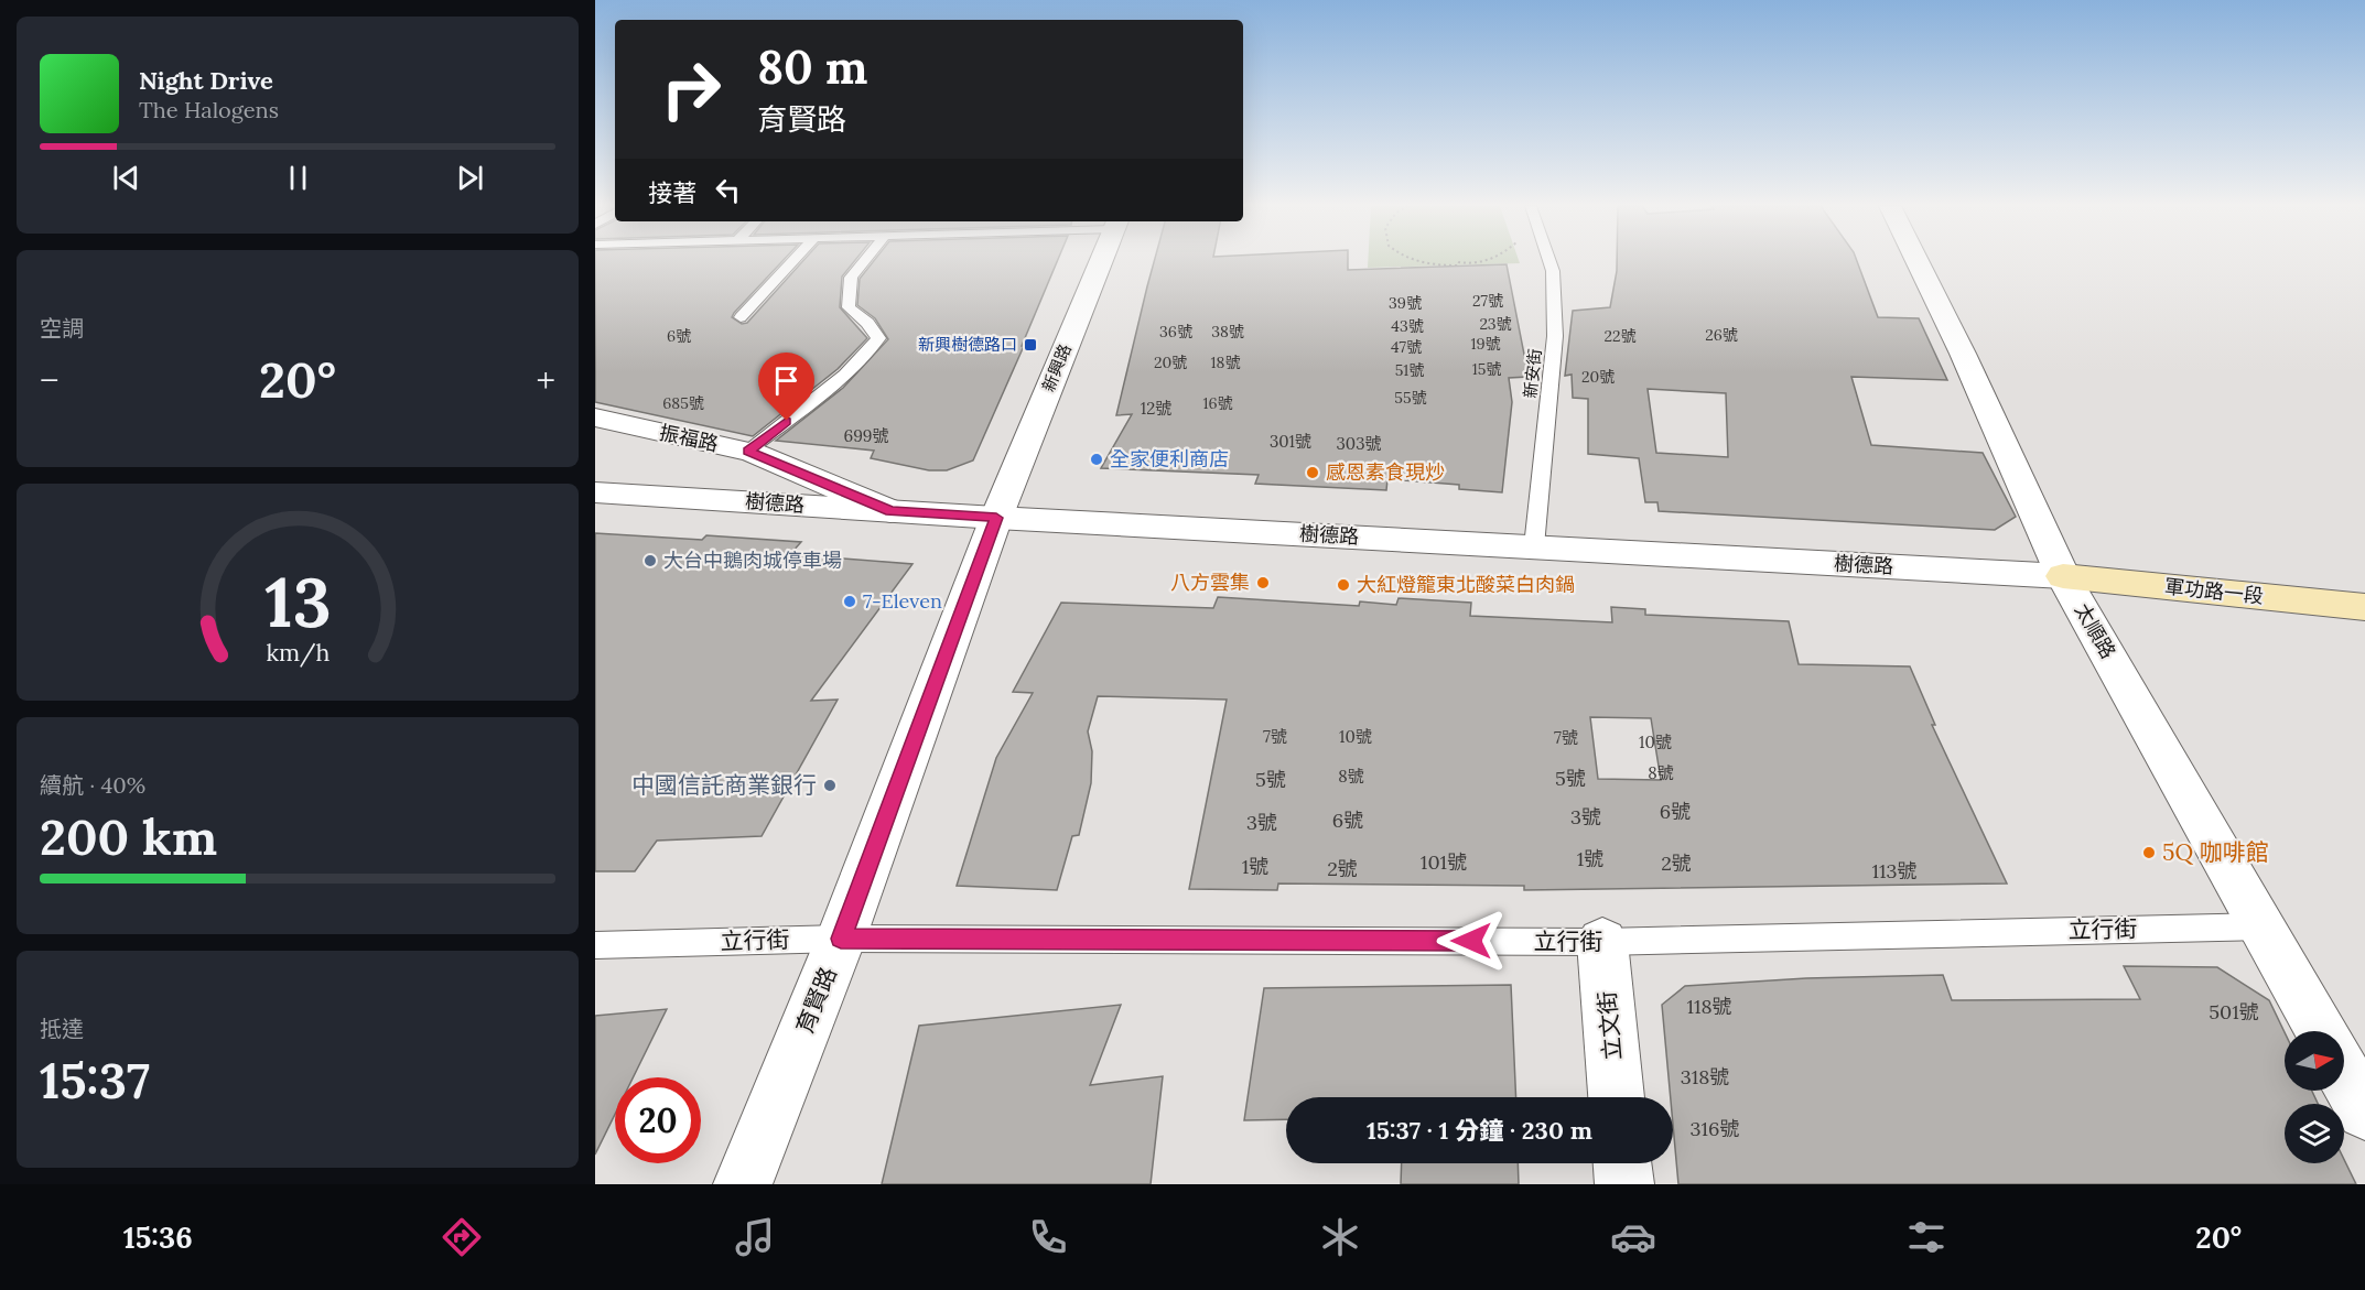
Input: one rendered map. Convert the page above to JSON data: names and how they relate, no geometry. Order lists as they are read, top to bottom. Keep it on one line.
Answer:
{"streets":{"main road":["軍功路一段"],"street":["新興路","振福路","樹德路","太順路","育賢路","立文街"],"lane":["新安街","立行街"]},"crossings":[["新興路","樹德路"],["新興路","育賢路"],["新安街","樹德路"],["振福路","樹德路"],["樹德路","軍功路一段"],["樹德路","太順路"],["樹德路","育賢路"],["軍功路一段","太順路"],["太順路","立行街"],["立行街","育賢路"],["立行街","立文街"]],"places":{"transit":["新興樹德路口"],"other":["全家便利商店","感恩素食現炒","大台中鵝肉城停車場","八方雲集","大紅燈籠東北酸菜白肉鍋","7-Eleven","中國信託商業銀行","5Q 咖啡館"]},"house_numbers":["27號","39號","23號","43號","36號","38號","26號","6號","22號","19號","47號","20號","18號","15號","51號","20號","55號","685號","16號","12號","699號","301號","303號","7號","10號","7號","10號","8號","8號","5號","5號","6號","3號","6號","3號","1號","101號","2號","1號","2號","113號","118號","501號","318號","316號"],"north":"right","page":{"turn":["80 m","育賢路"],"song":["Night Drive","The Halogens"],"then":"接著","tile":["空調",["續航 · 40%","200 km"],["抵達","15:37"]],"heat":["−","20°","+"],"limit":"20","trip":"15:37 · 1 分鐘 · 230 m","tabs":["15:36","20°"],"gauge":["13","km/h"]}}
